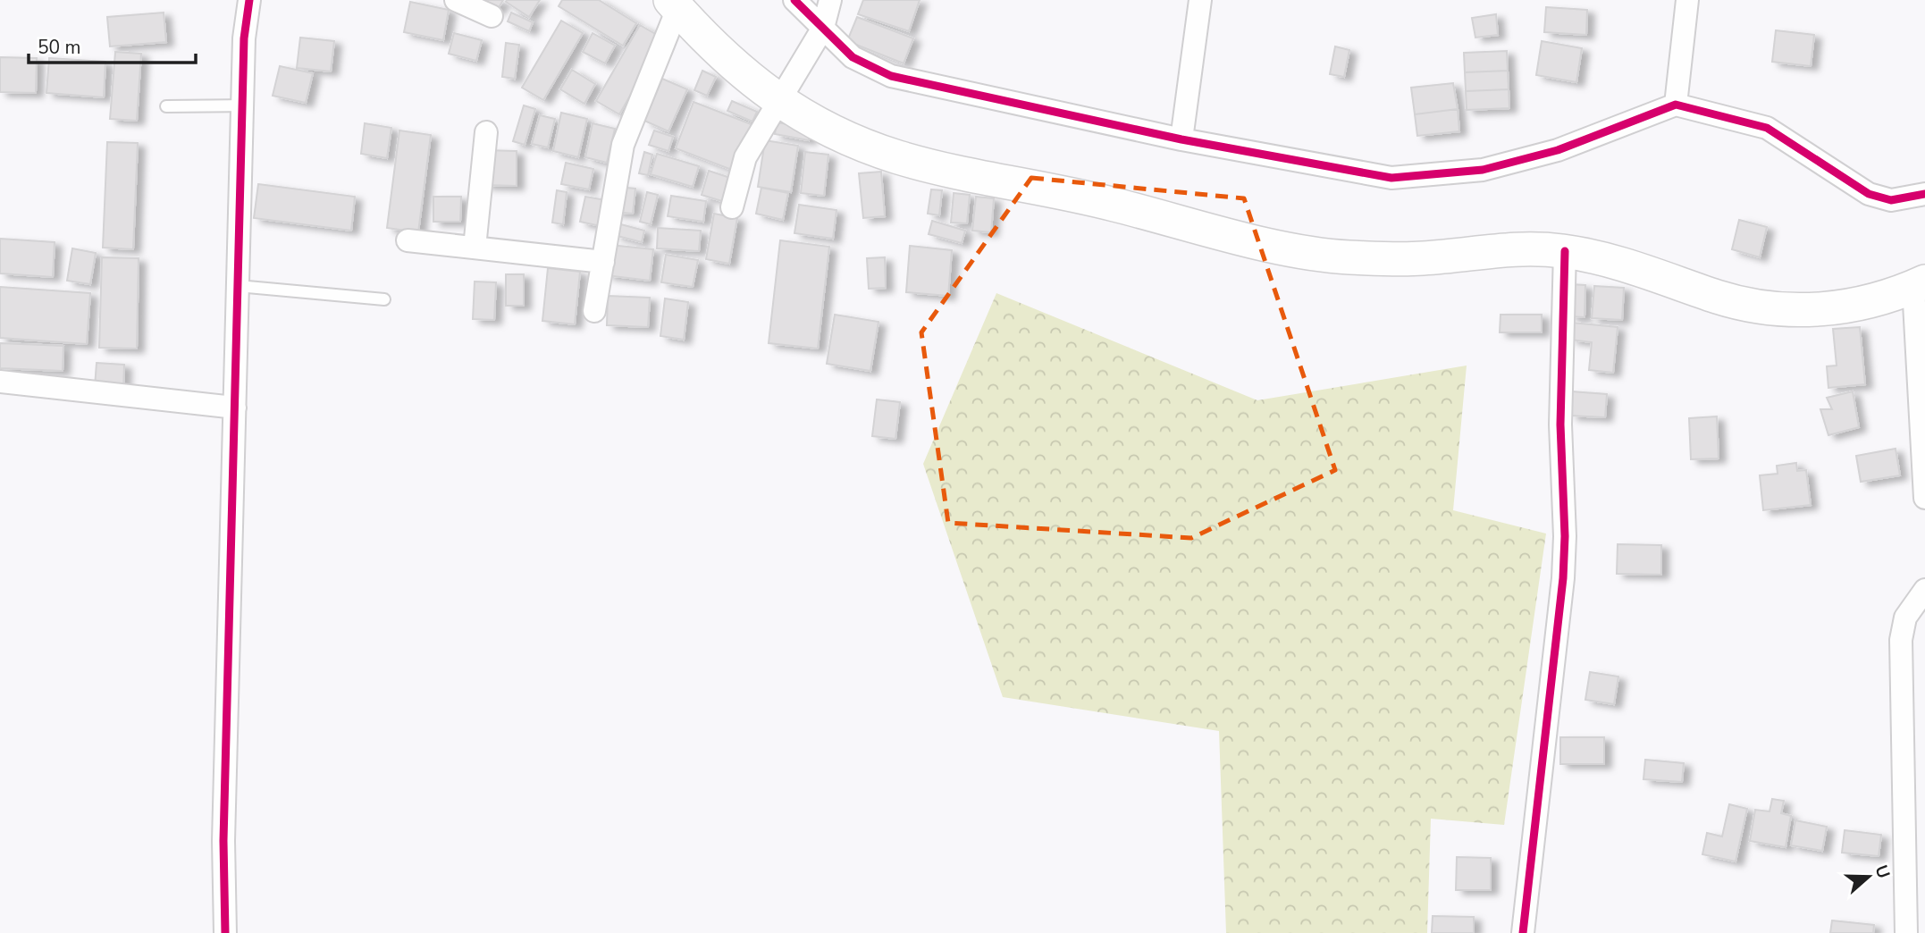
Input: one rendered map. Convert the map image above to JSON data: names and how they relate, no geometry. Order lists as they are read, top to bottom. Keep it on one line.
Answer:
{"scale_bar":"50 m","north":"right"}
